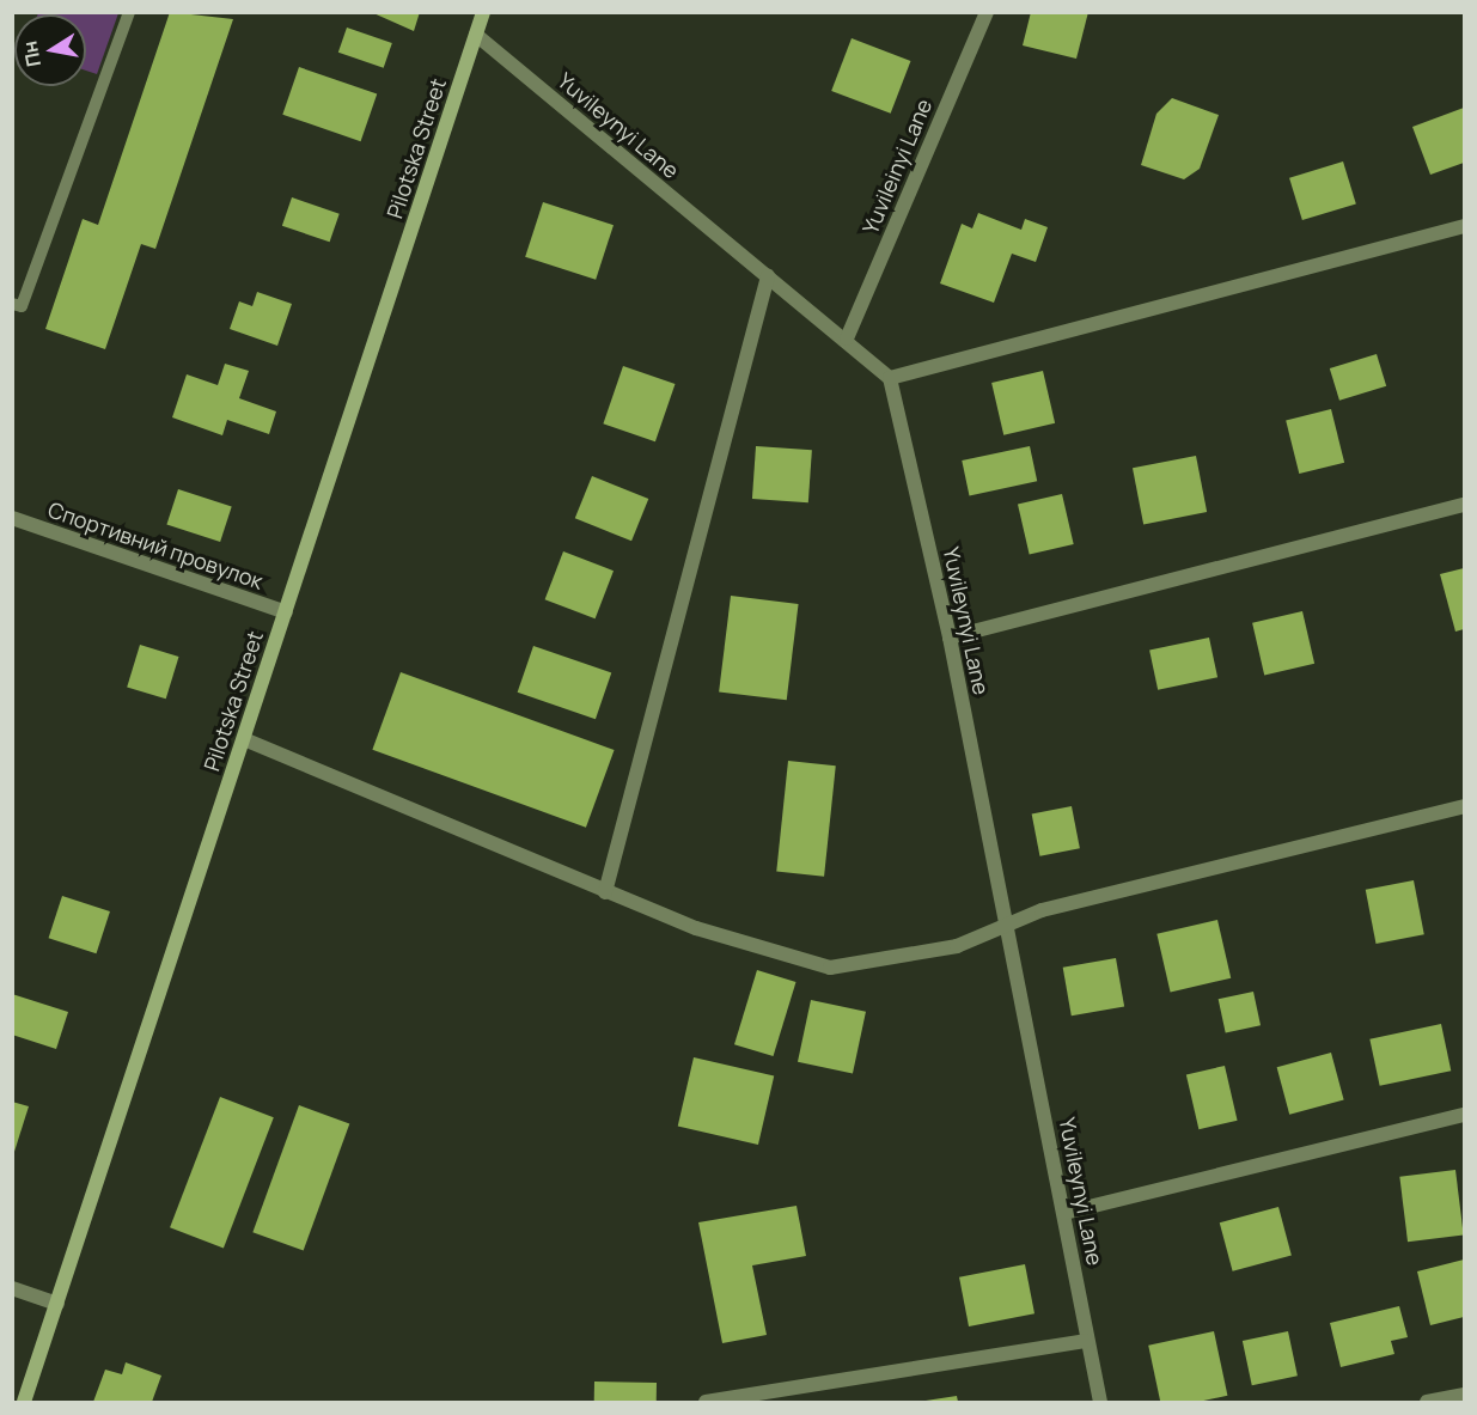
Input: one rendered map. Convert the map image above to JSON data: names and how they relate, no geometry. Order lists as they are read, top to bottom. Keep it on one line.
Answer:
{"streets":{"main road":["Pilotska Street"],"street":["Yuvileynyi Lane","Yuvileinyi Lane","Спортивний провулок"]},"crossings":[["Yuvileynyi Lane","Pilotska Street"],["Yuvileynyi Lane","Yuvileinyi Lane"],["Pilotska Street","Спортивний провулок"]],"north":"left"}
